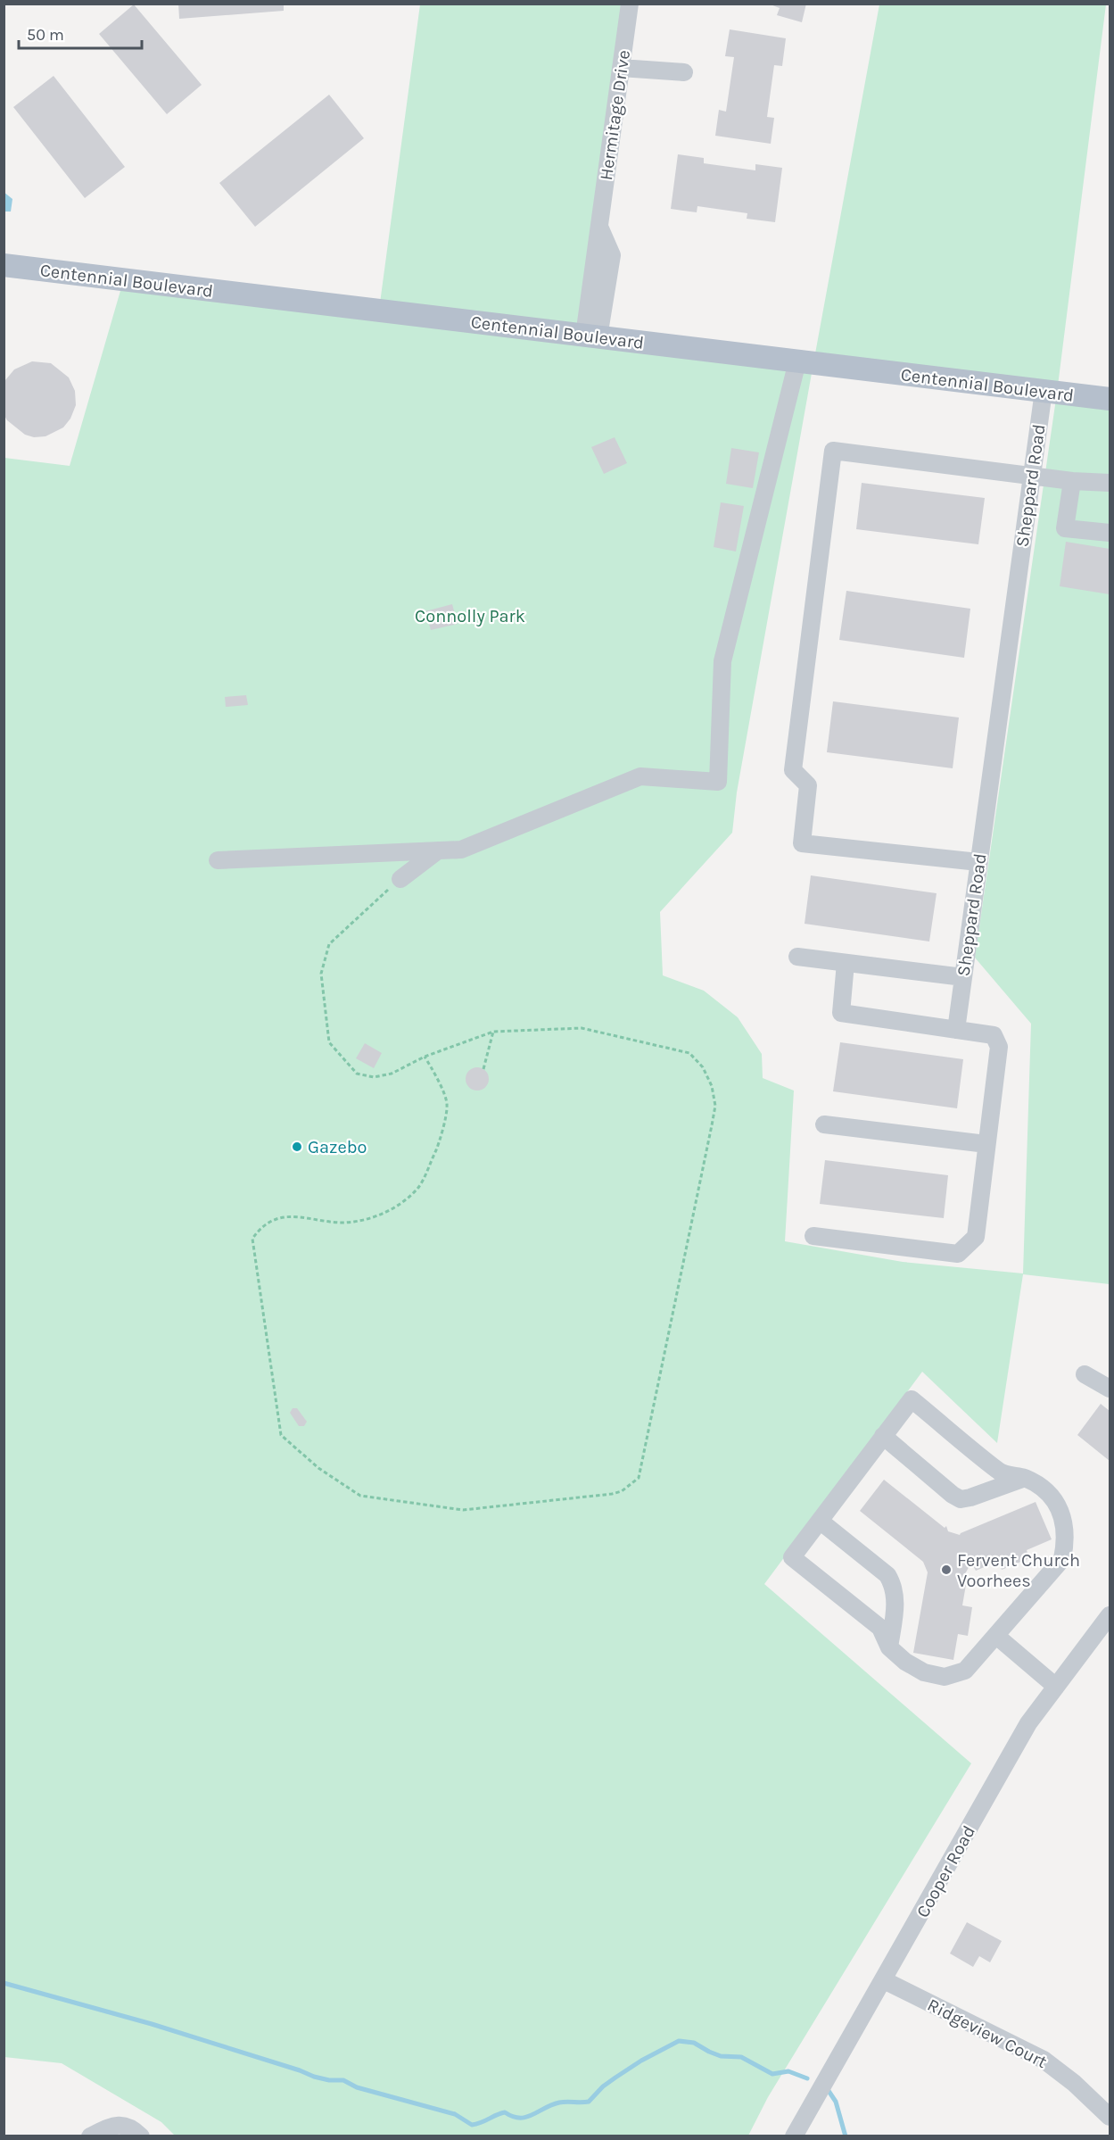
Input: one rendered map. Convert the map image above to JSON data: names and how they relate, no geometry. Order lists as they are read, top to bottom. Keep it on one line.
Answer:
{"streets":{"main road":["Centennial Boulevard"],"street":["Hermitage Drive","Sheppard Road","Cooper Road","Ridgeview Court"]},"crossings":[["Hermitage Drive","Centennial Boulevard"],["Centennial Boulevard","Sheppard Road"],["Cooper Road","Ridgeview Court"]],"parks":["Connolly Park"],"places":["Gazebo","Fervent Church Voorhees"],"scale_bar":"50 m"}
